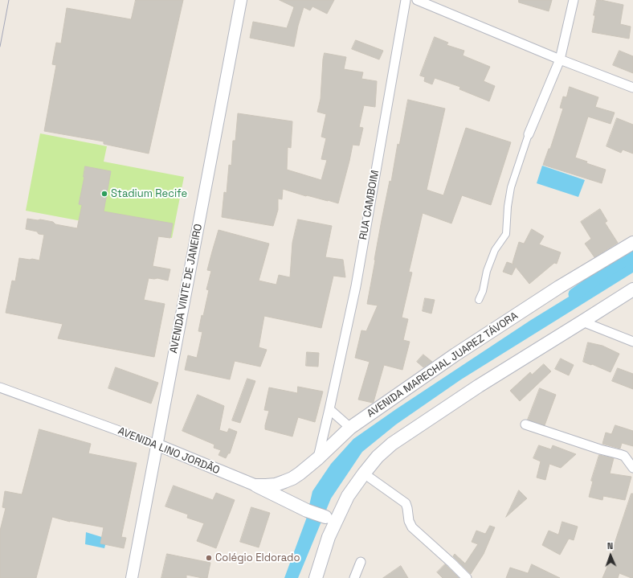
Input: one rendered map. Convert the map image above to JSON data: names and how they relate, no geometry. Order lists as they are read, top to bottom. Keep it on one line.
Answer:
{"streets":{"main road":["AVENIDA MARECHAL JUAREZ TÁVORA","AVENIDA LINO JORDÃO"],"street":["RUA CAMBOIM","AVENIDA VINTE DE JANEIRO"]},"crossings":[["RUA CAMBOIM","AVENIDA MARECHAL JUAREZ TÁVORA"],["AVENIDA VINTE DE JANEIRO","AVENIDA LINO JORDÃO"],["AVENIDA MARECHAL JUAREZ TÁVORA","AVENIDA LINO JORDÃO"]],"places":["Stadium Recife","Colégio Eldorado"],"north":"top"}
